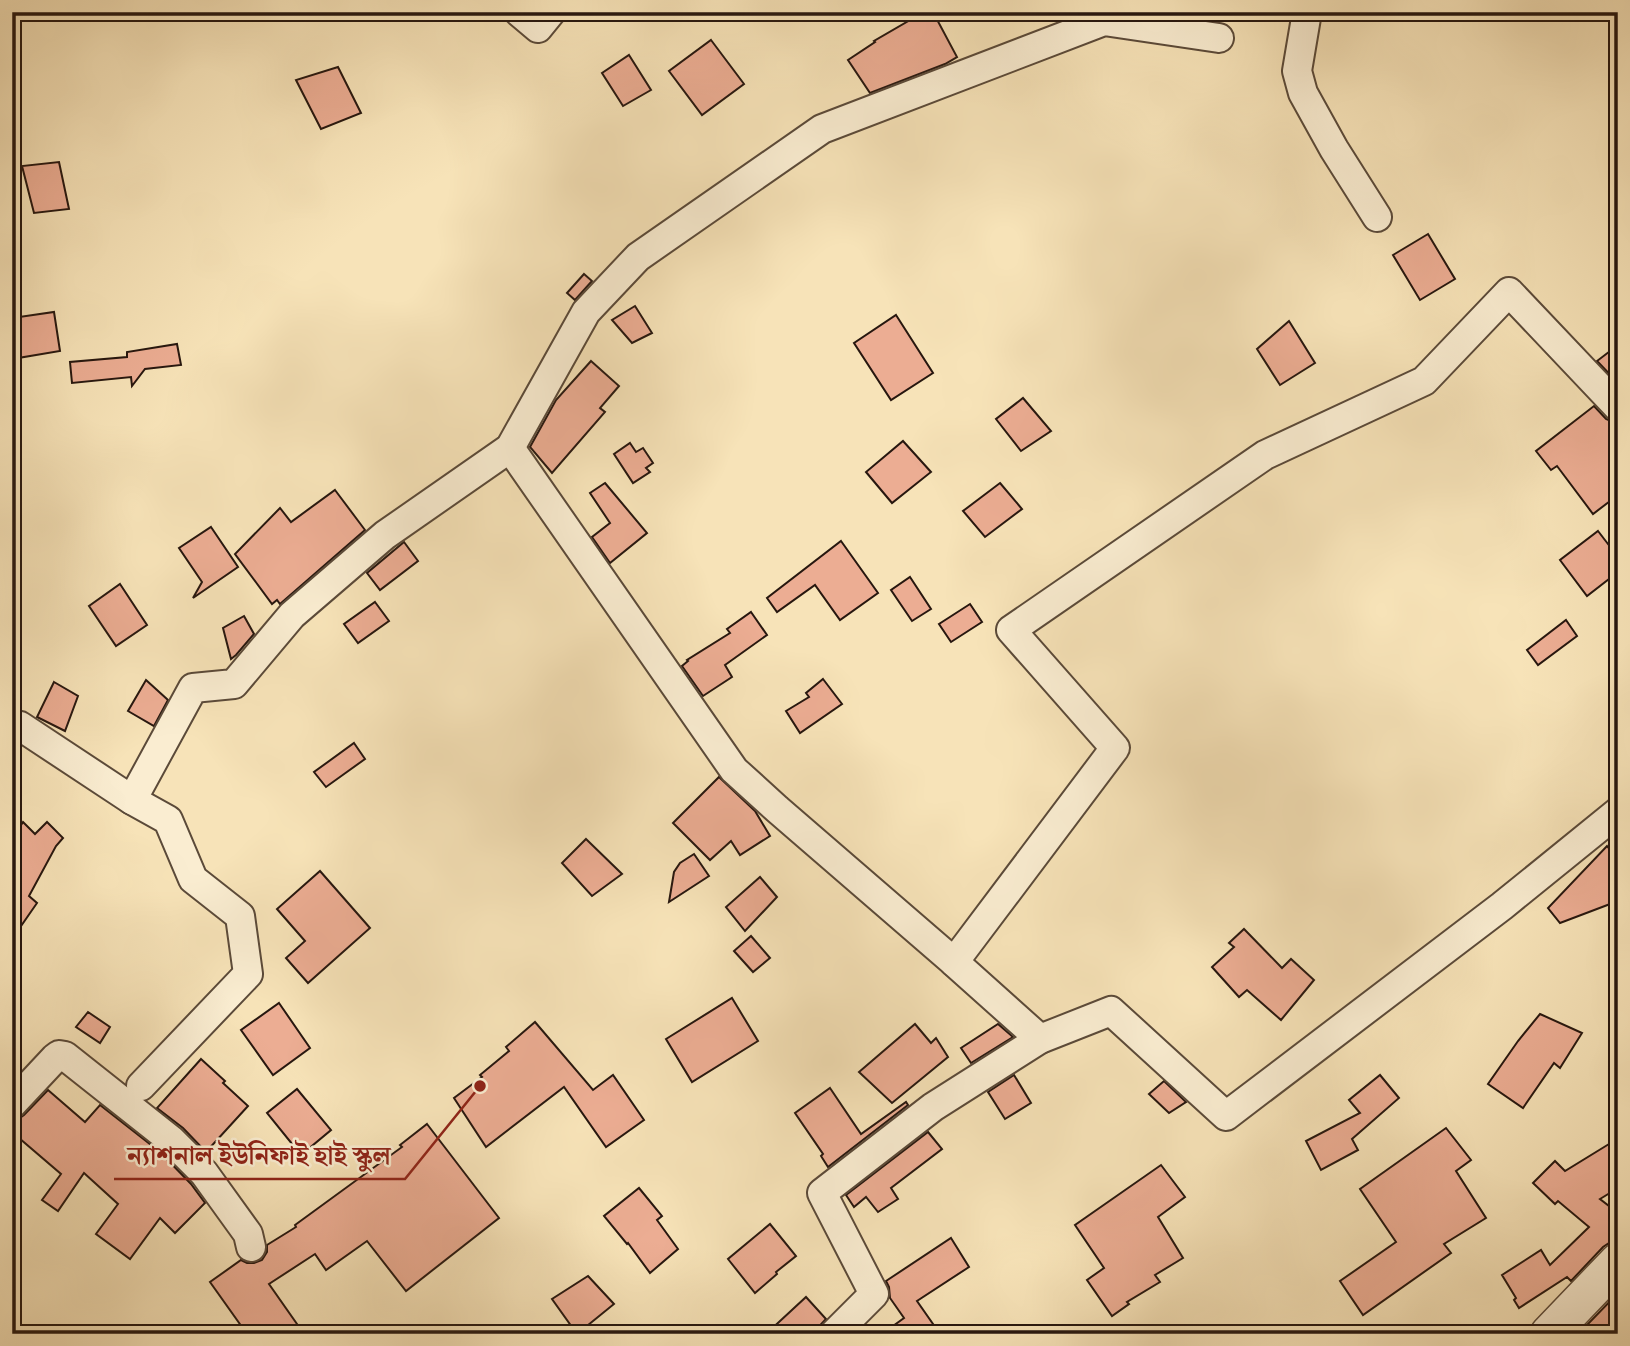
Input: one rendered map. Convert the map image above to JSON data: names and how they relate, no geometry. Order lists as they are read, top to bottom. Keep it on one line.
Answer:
{"places":["ন্যাশনাল ইউনিফাই হাই স্কুল"]}
